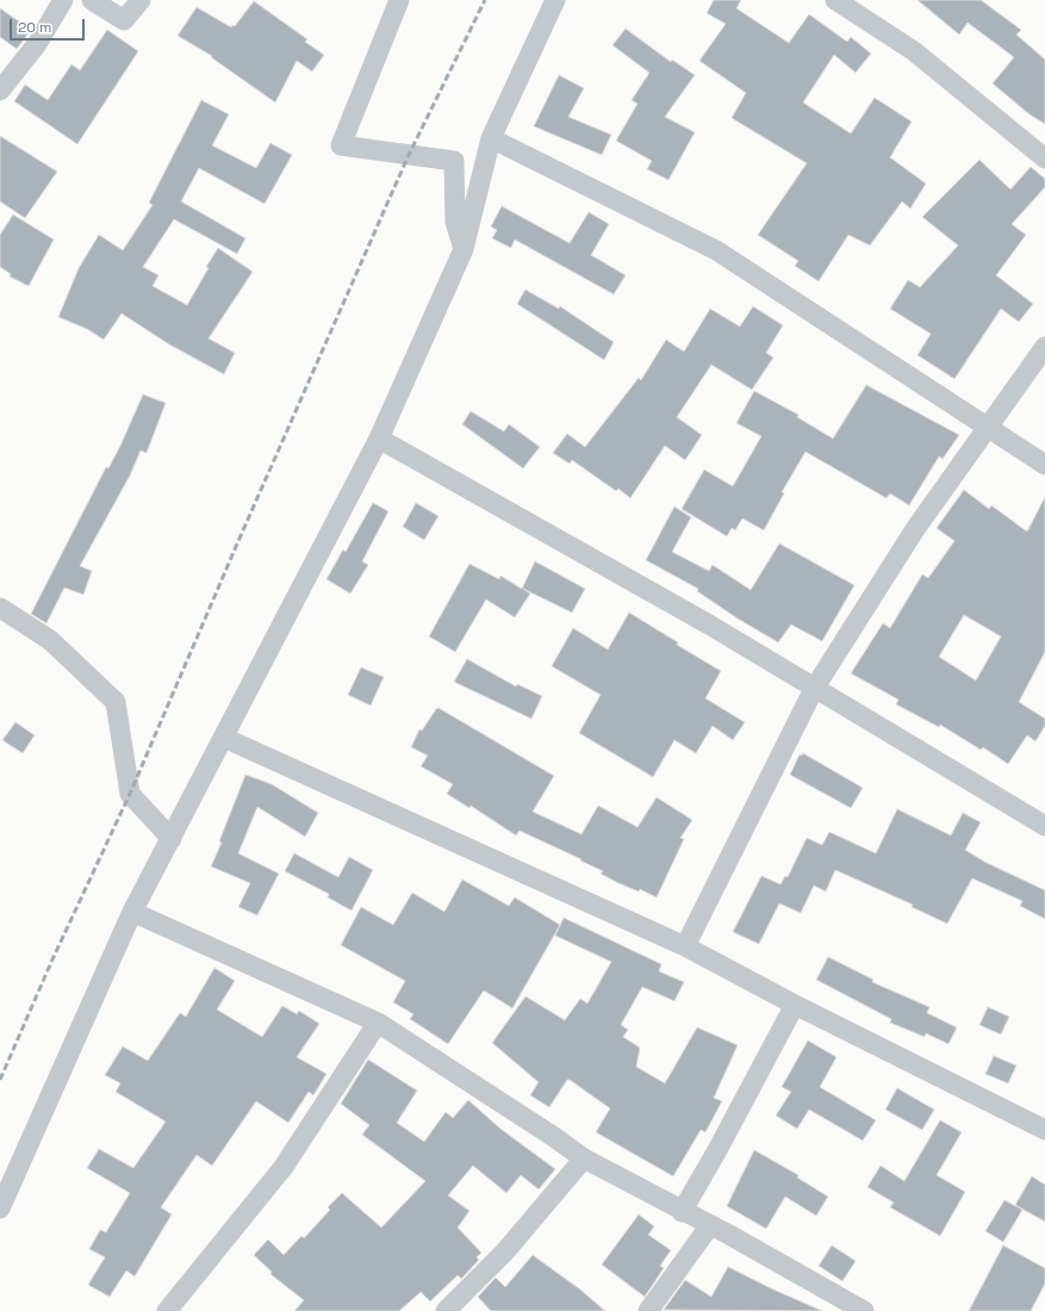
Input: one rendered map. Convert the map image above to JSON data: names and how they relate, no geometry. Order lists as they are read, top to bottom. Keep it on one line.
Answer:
{"scale_bar":"20 m"}
